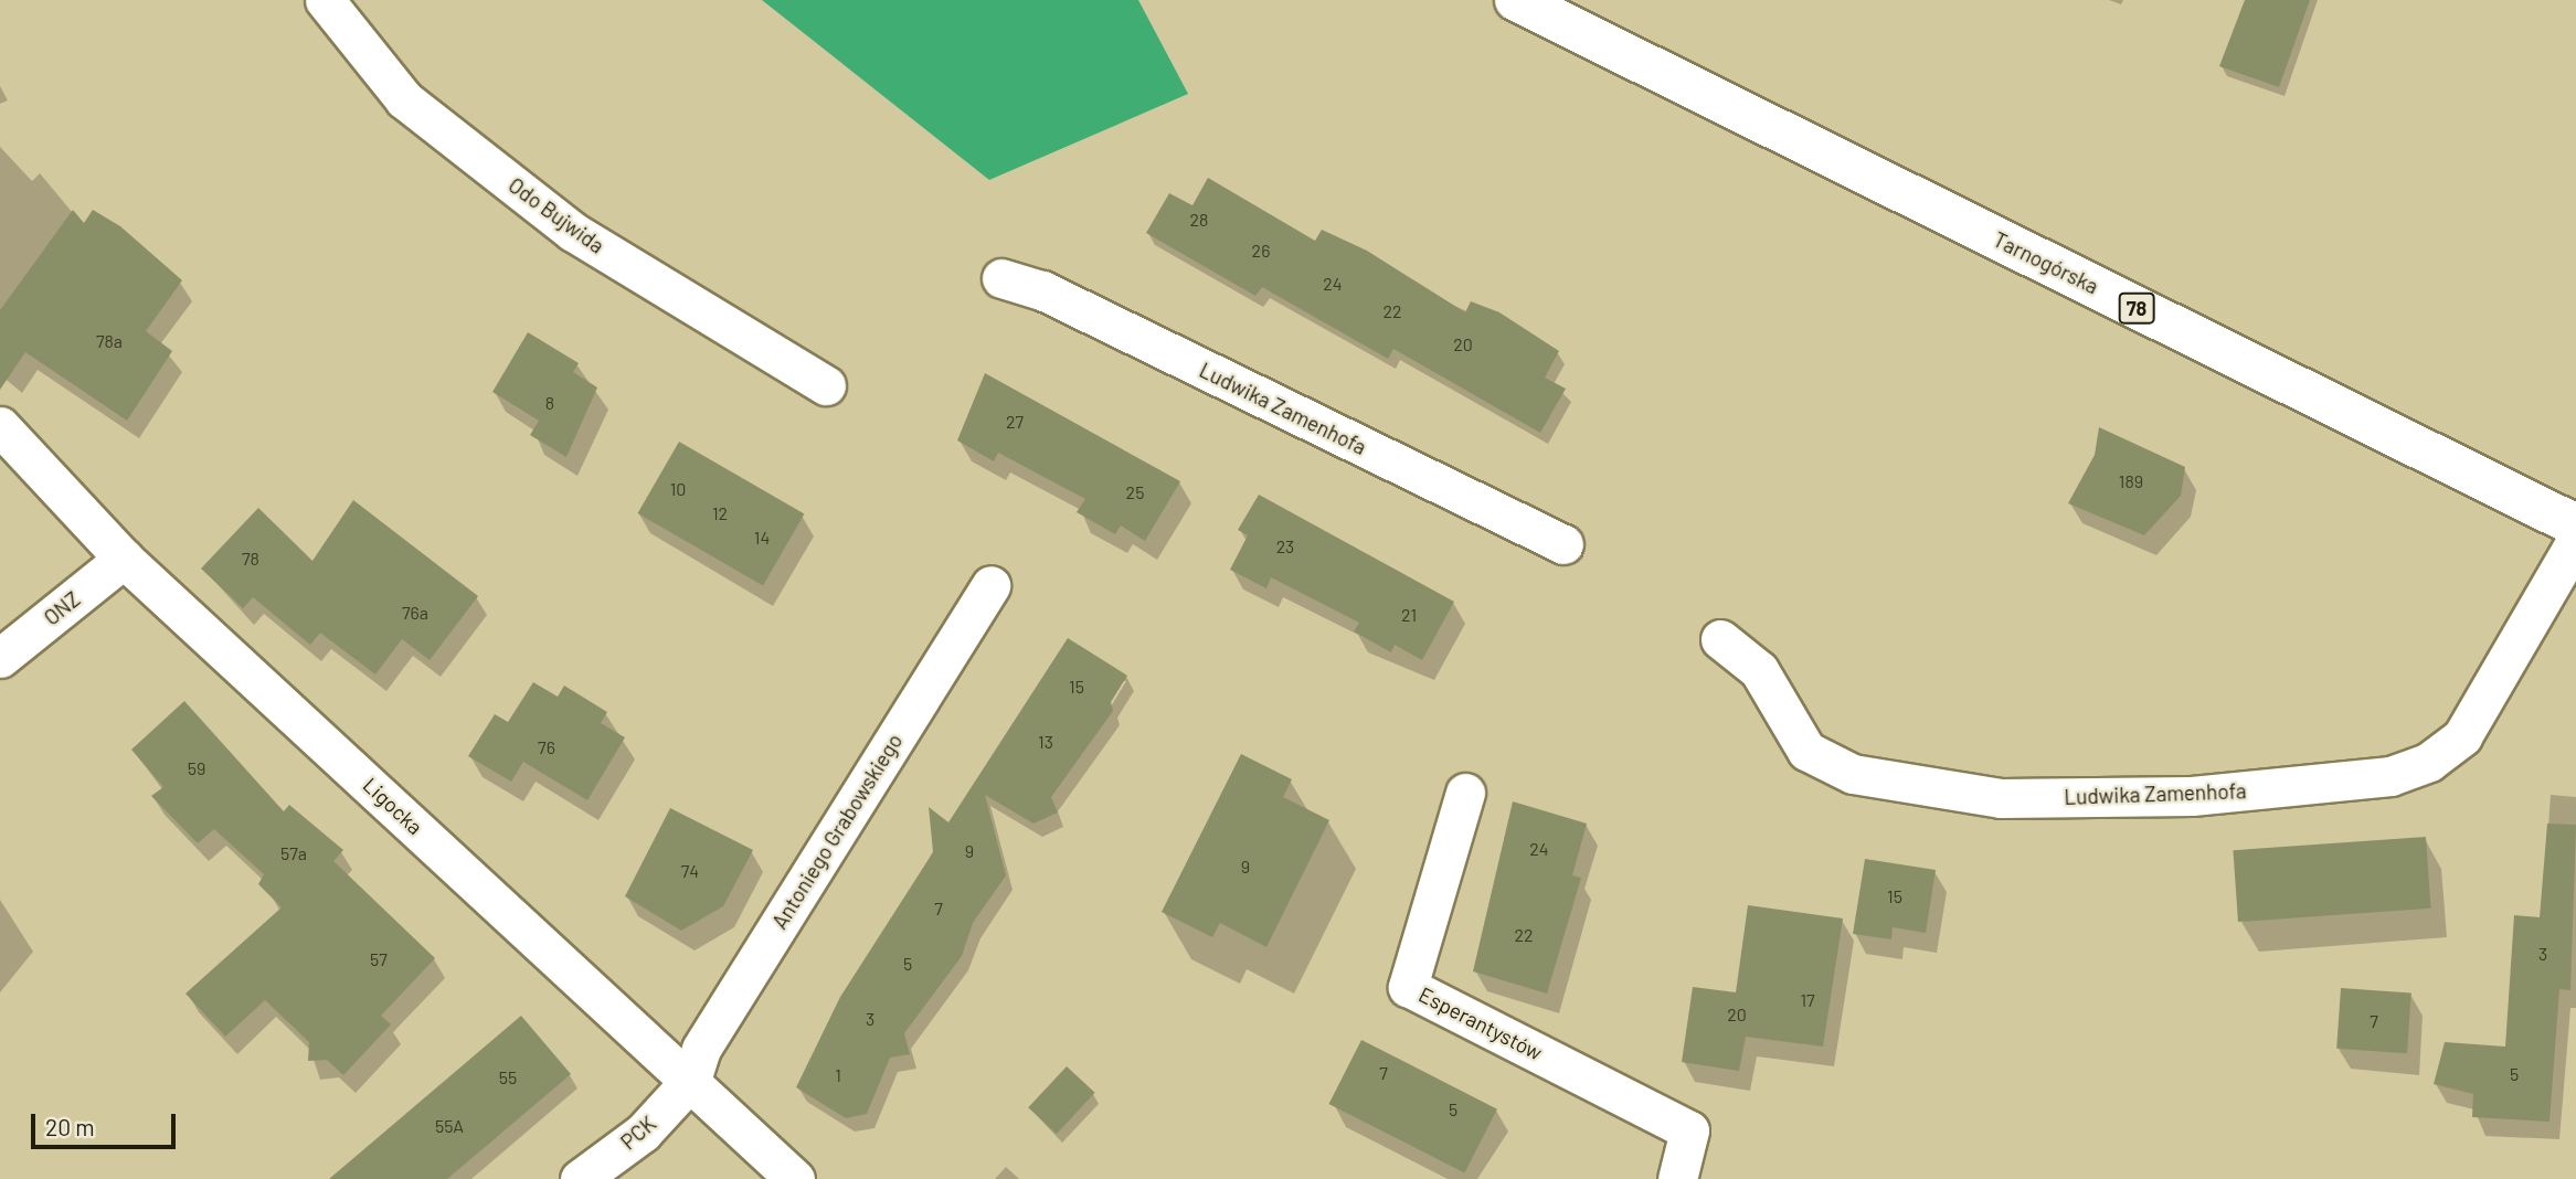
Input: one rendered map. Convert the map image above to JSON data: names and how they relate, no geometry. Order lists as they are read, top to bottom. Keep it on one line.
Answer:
{"streets":{"main road":["Tarnogórska","78"],"street":["Odo Bujwida","Ludwika Zamenhofa","ONZ","Ligocka","Antoniego Grabowskiego","Esperantystów","PCK"]},"crossings":[["ONZ","Ligocka"],["Ligocka","Antoniego Grabowskiego"],["Ligocka","PCK"],["Antoniego Grabowskiego","PCK"]],"house_numbers":["28","26","24","22","78a","20","8","27","189","10","25","12","14","23","78","76a","21","15","13","76","59","24","9","57a","9","74","15","7","22","3","57","5","17","20","3","7","7","5","1","55","5","55A"],"scale_bar":"20 m"}
